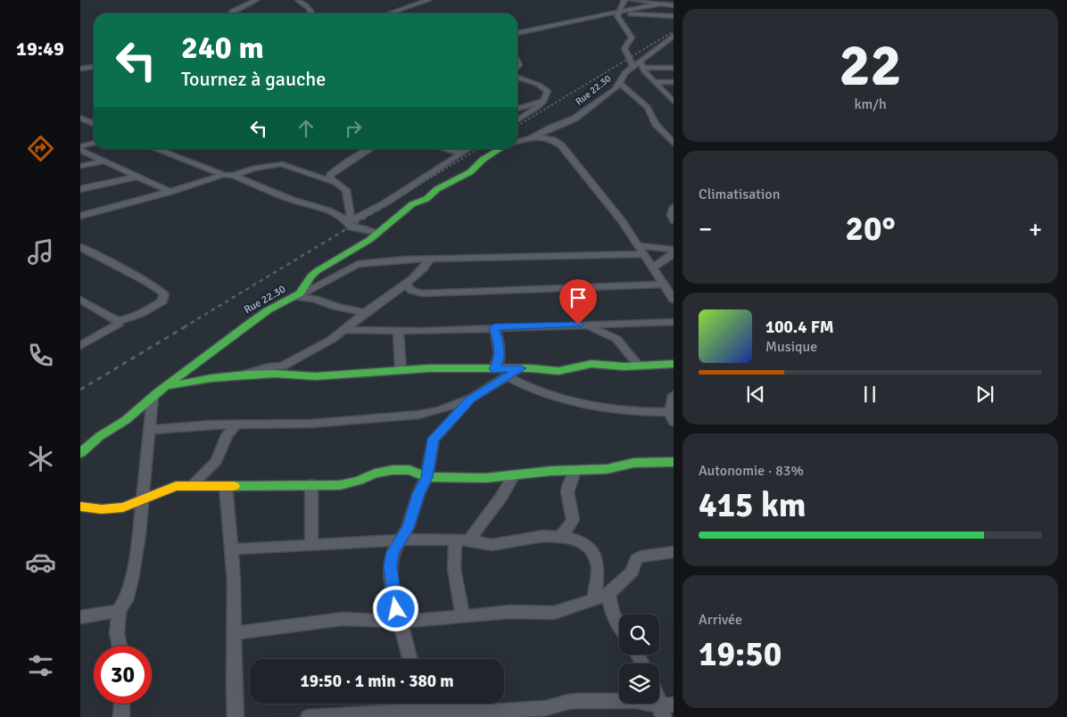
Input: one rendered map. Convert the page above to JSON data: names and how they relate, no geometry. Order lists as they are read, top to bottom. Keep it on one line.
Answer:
{"streets":{"street":["Rue 22.30"]},"page":{"tabs":"19:49","tile":[["22","km/h"],"Climatisation",["Autonomie · 83%","415 km"],["Arrivée","19:50"]],"turn":["240 m","Tournez à gauche"],"heat":["−","20°","+"],"song":["100.4 FM","Musique"],"limit":"30","trip":"19:50 · 1 min · 380 m"}}
